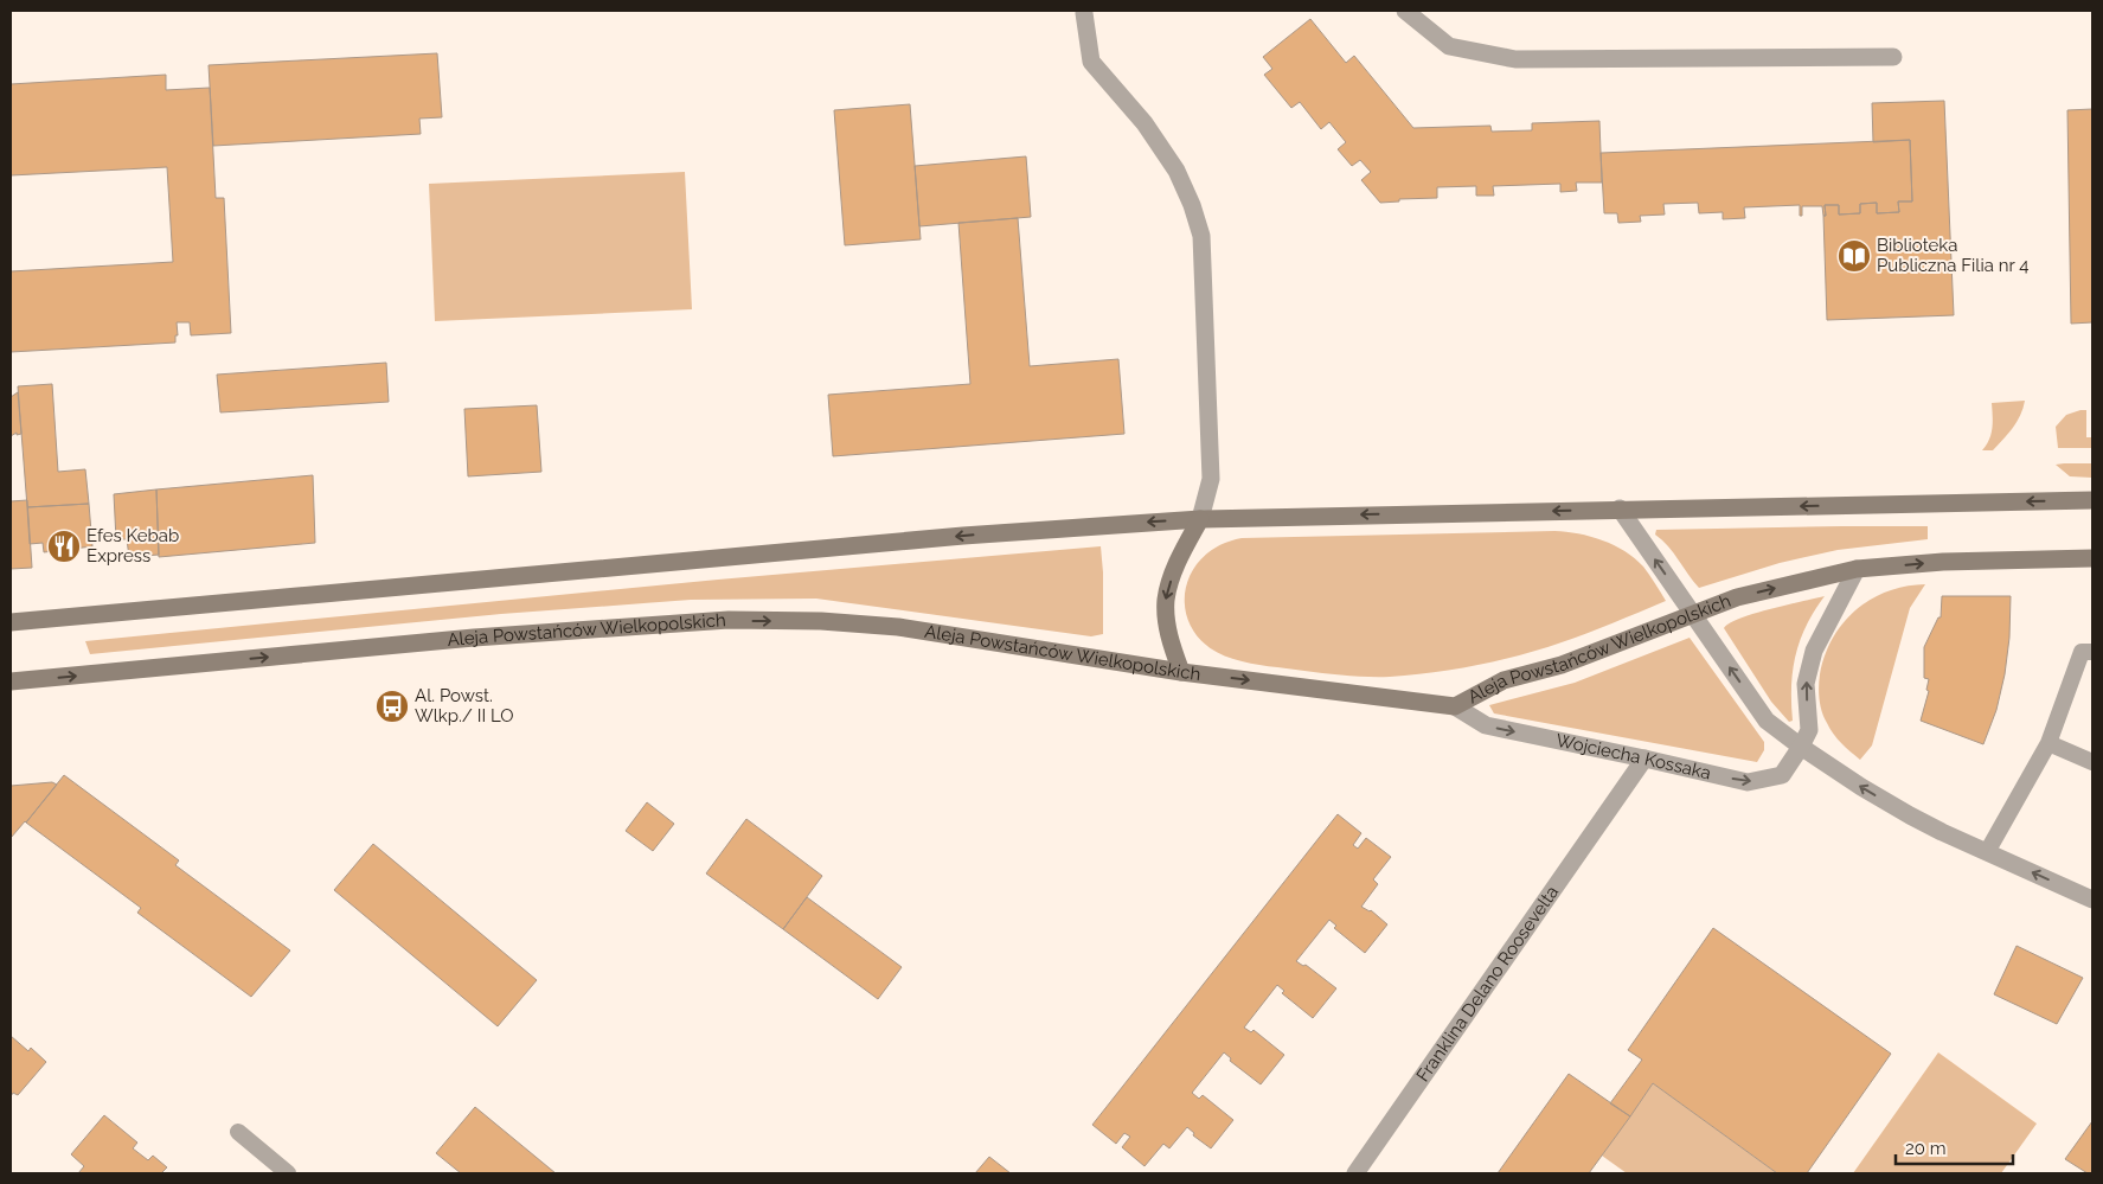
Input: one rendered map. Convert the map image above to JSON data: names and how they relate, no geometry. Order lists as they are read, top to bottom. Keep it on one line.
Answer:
{"streets":{"main road":["Aleja Powstańców Wielkopolskich"],"street":["Wojciecha Kossaka","Franklina Delano Roosevelta"]},"crossings":[["Aleja Powstańców Wielkopolskich","Wojciecha Kossaka"],["Wojciecha Kossaka","Franklina Delano Roosevelta"]],"places":{"library":["Biblioteka Publiczna Filia nr 4"],"restaurant":["Efes Kebab Express"],"bus stop":["Al. Powst. Wlkp./ II LO"]},"scale_bar":"20 m"}
